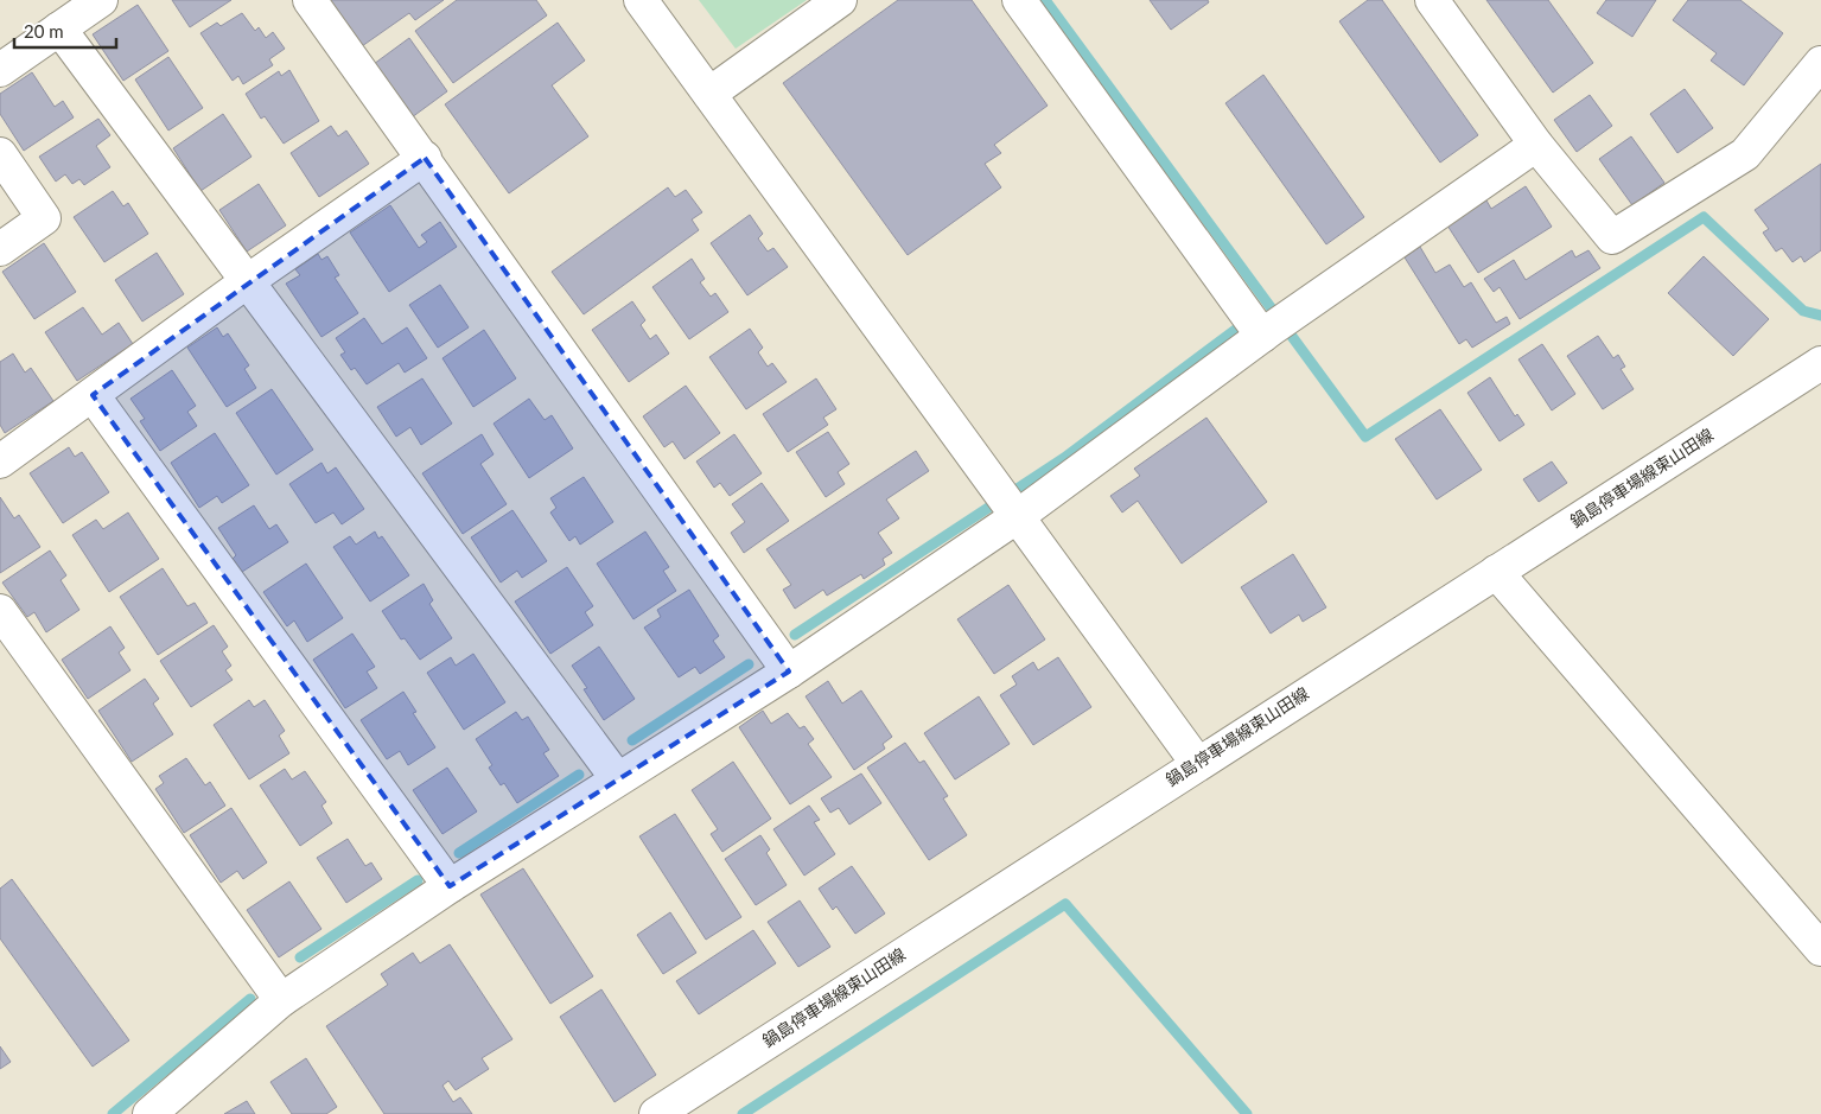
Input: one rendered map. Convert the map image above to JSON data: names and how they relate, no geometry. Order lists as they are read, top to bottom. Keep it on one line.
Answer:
{"streets":{"street":["鍋島停車場線東山田線"]},"scale_bar":"20 m"}
